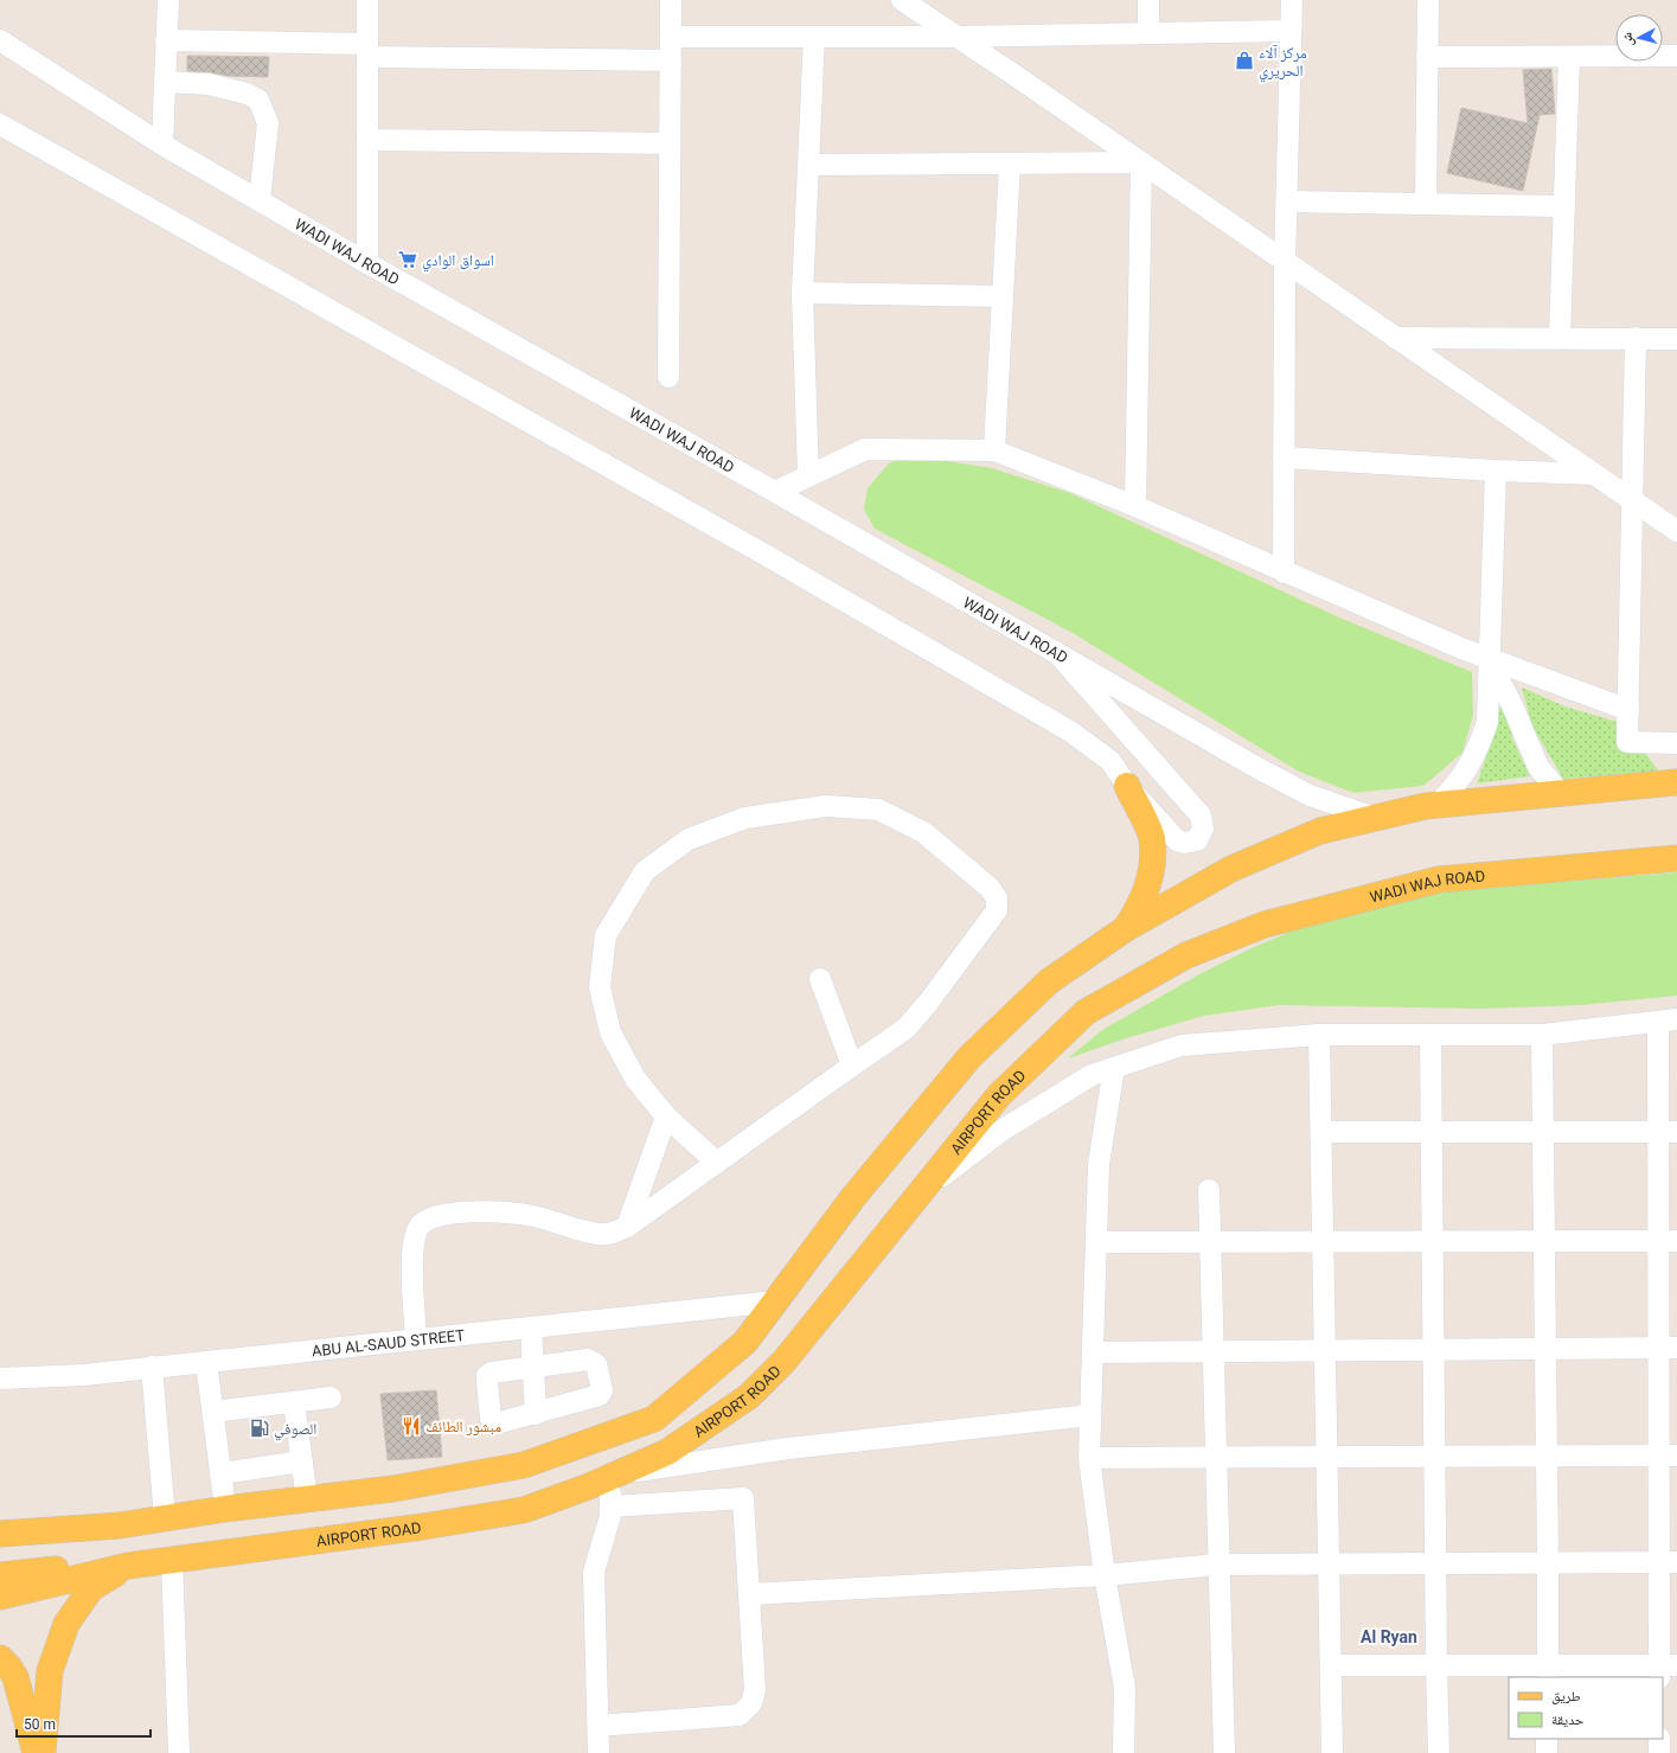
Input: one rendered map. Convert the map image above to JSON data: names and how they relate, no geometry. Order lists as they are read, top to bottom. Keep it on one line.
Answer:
{"streets":{"main road":["WADI WAJ ROAD","AIRPORT ROAD"],"street":["ABU AL-SAUD STREET"]},"crossings":[["WADI WAJ ROAD","AIRPORT ROAD"]],"districts":["Al Ryan"],"places":{"shop":["مركز آلاء الحريري"],"supermarket":["اسواق الوادي"],"restaurant":["مبشور الطائف"],"fuel station":["الصوفي"]},"legend":["طريق","حديقة"],"scale_bar":"50 m","north":"left"}
